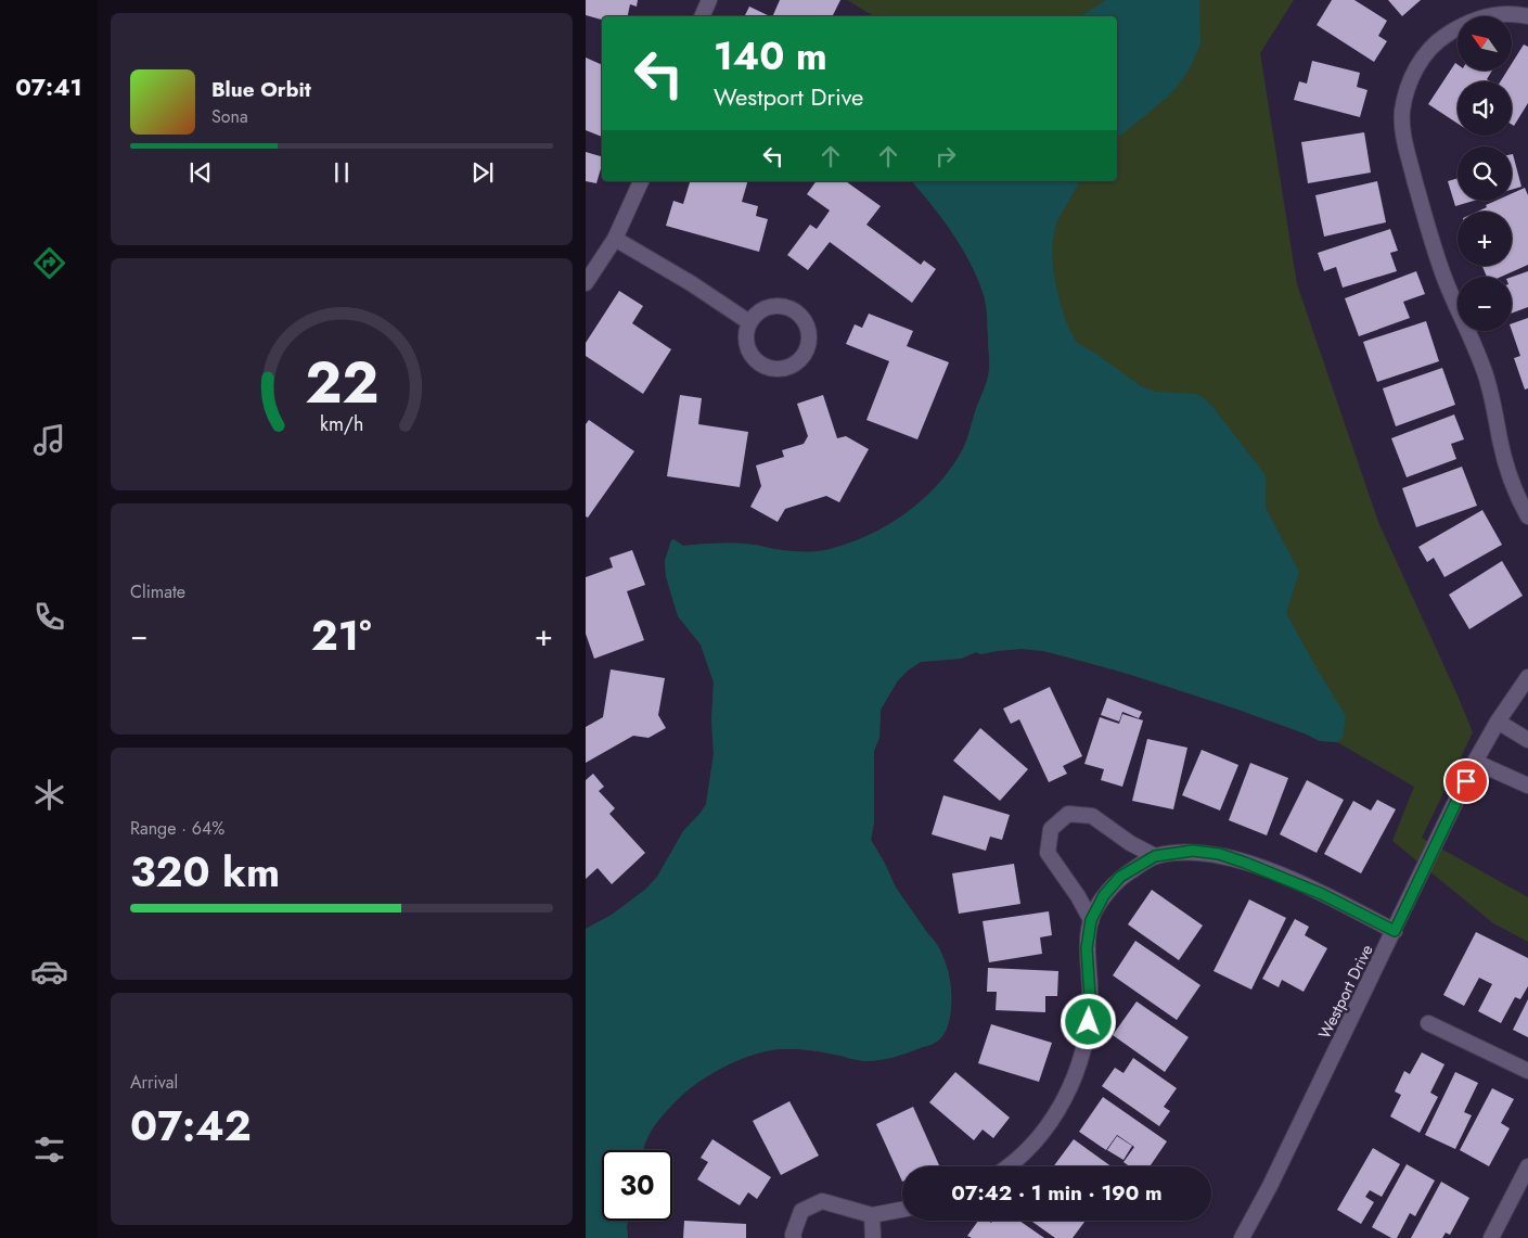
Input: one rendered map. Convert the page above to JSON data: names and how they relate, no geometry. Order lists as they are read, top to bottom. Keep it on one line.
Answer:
{"streets":{"street":["Westport Drive"]},"north":"top left","page":{"tabs":"07:41","map_buttons":["+","−"],"turn":["140 m","Westport Drive"],"song":["Blue Orbit","Sona"],"tile":["Climate",["Range · 64%","320 km"],["Arrival","07:42"]],"heat":["−","21°","+"],"limit":"30","trip":"07:42 · 1 min · 190 m","gauge":["22","km/h"]}}
